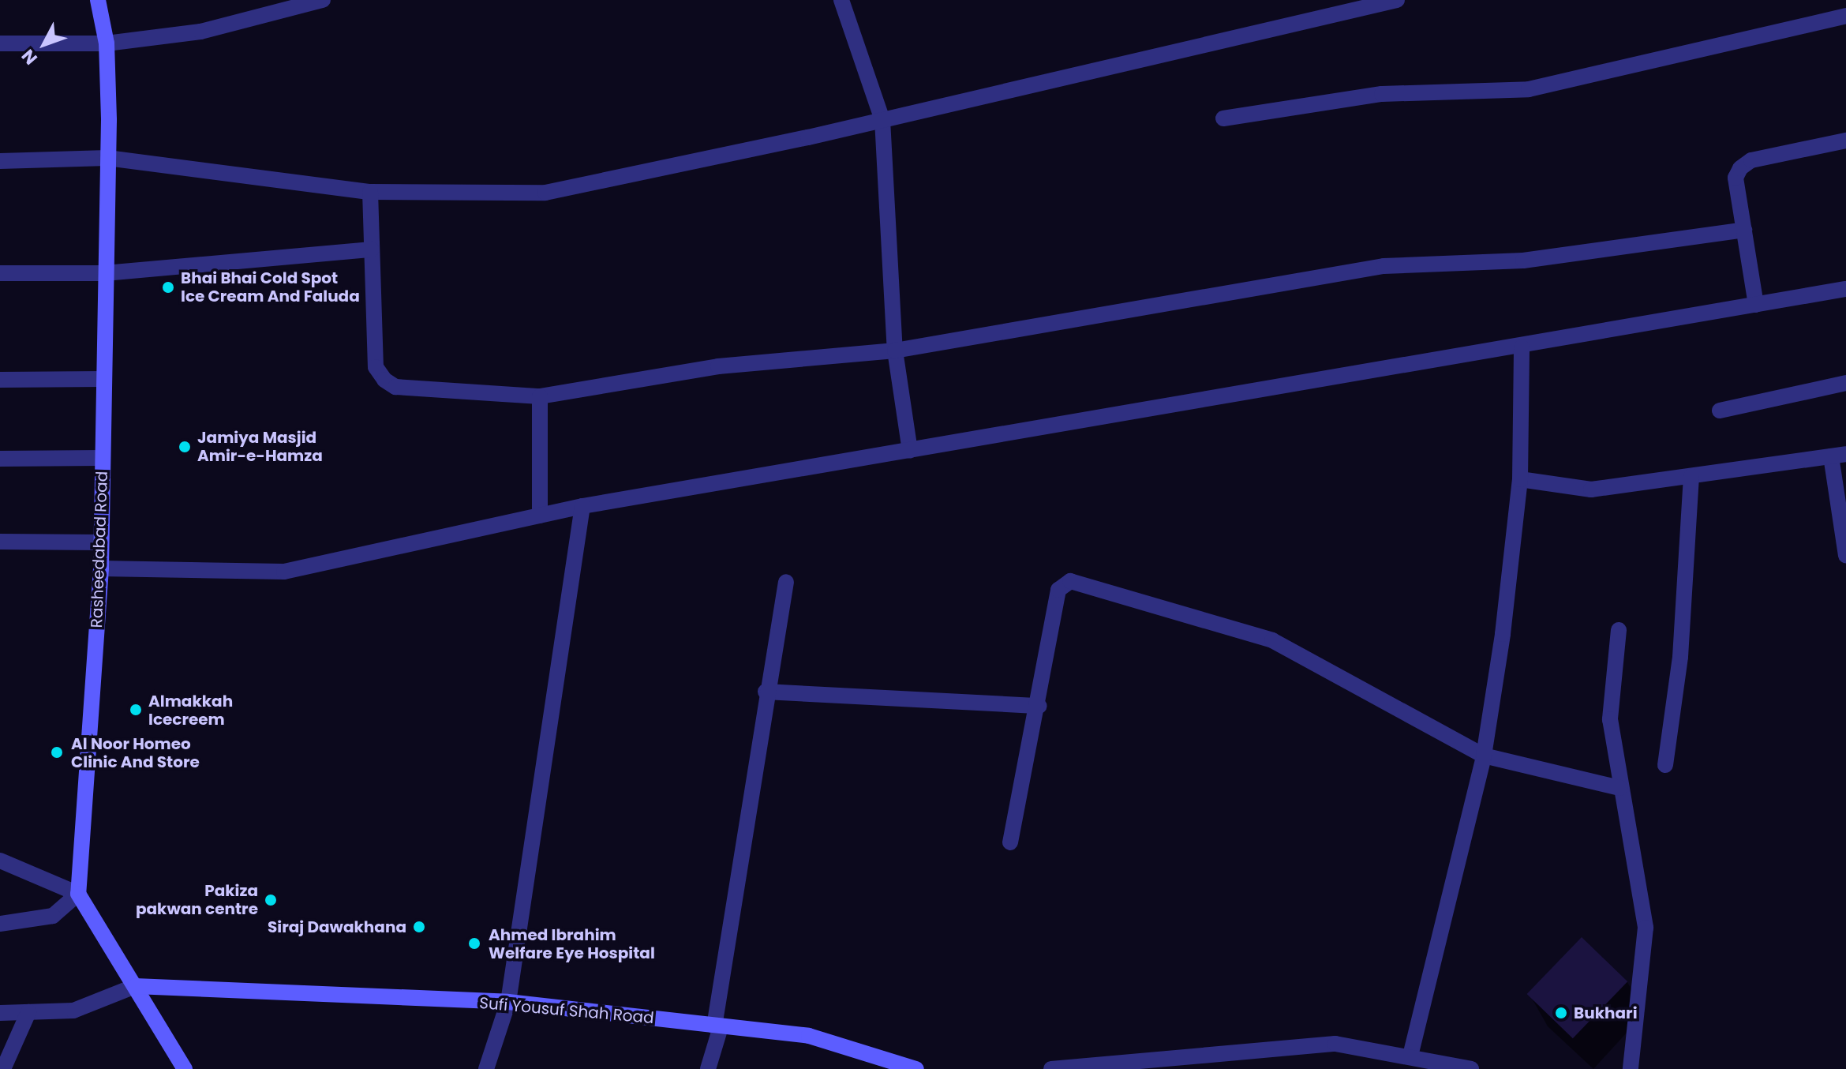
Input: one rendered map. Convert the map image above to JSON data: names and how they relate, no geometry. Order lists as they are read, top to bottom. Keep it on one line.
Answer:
{"streets":{"main road":["Rasheedabad Road","Sufi Yousuf Shah Road"]},"places":["Bhai Bhai Cold Spot Ice Cream And Faluda","Jamiya Masjid Amir-e-Hamza","Almakkah Icecreem","Al Noor Homeo Clinic And Store","Pakiza pakwan centre","Siraj Dawakhana","Ahmed Ibrahim Welfare Eye Hospital","Bukhari"],"north":"bottom left"}
